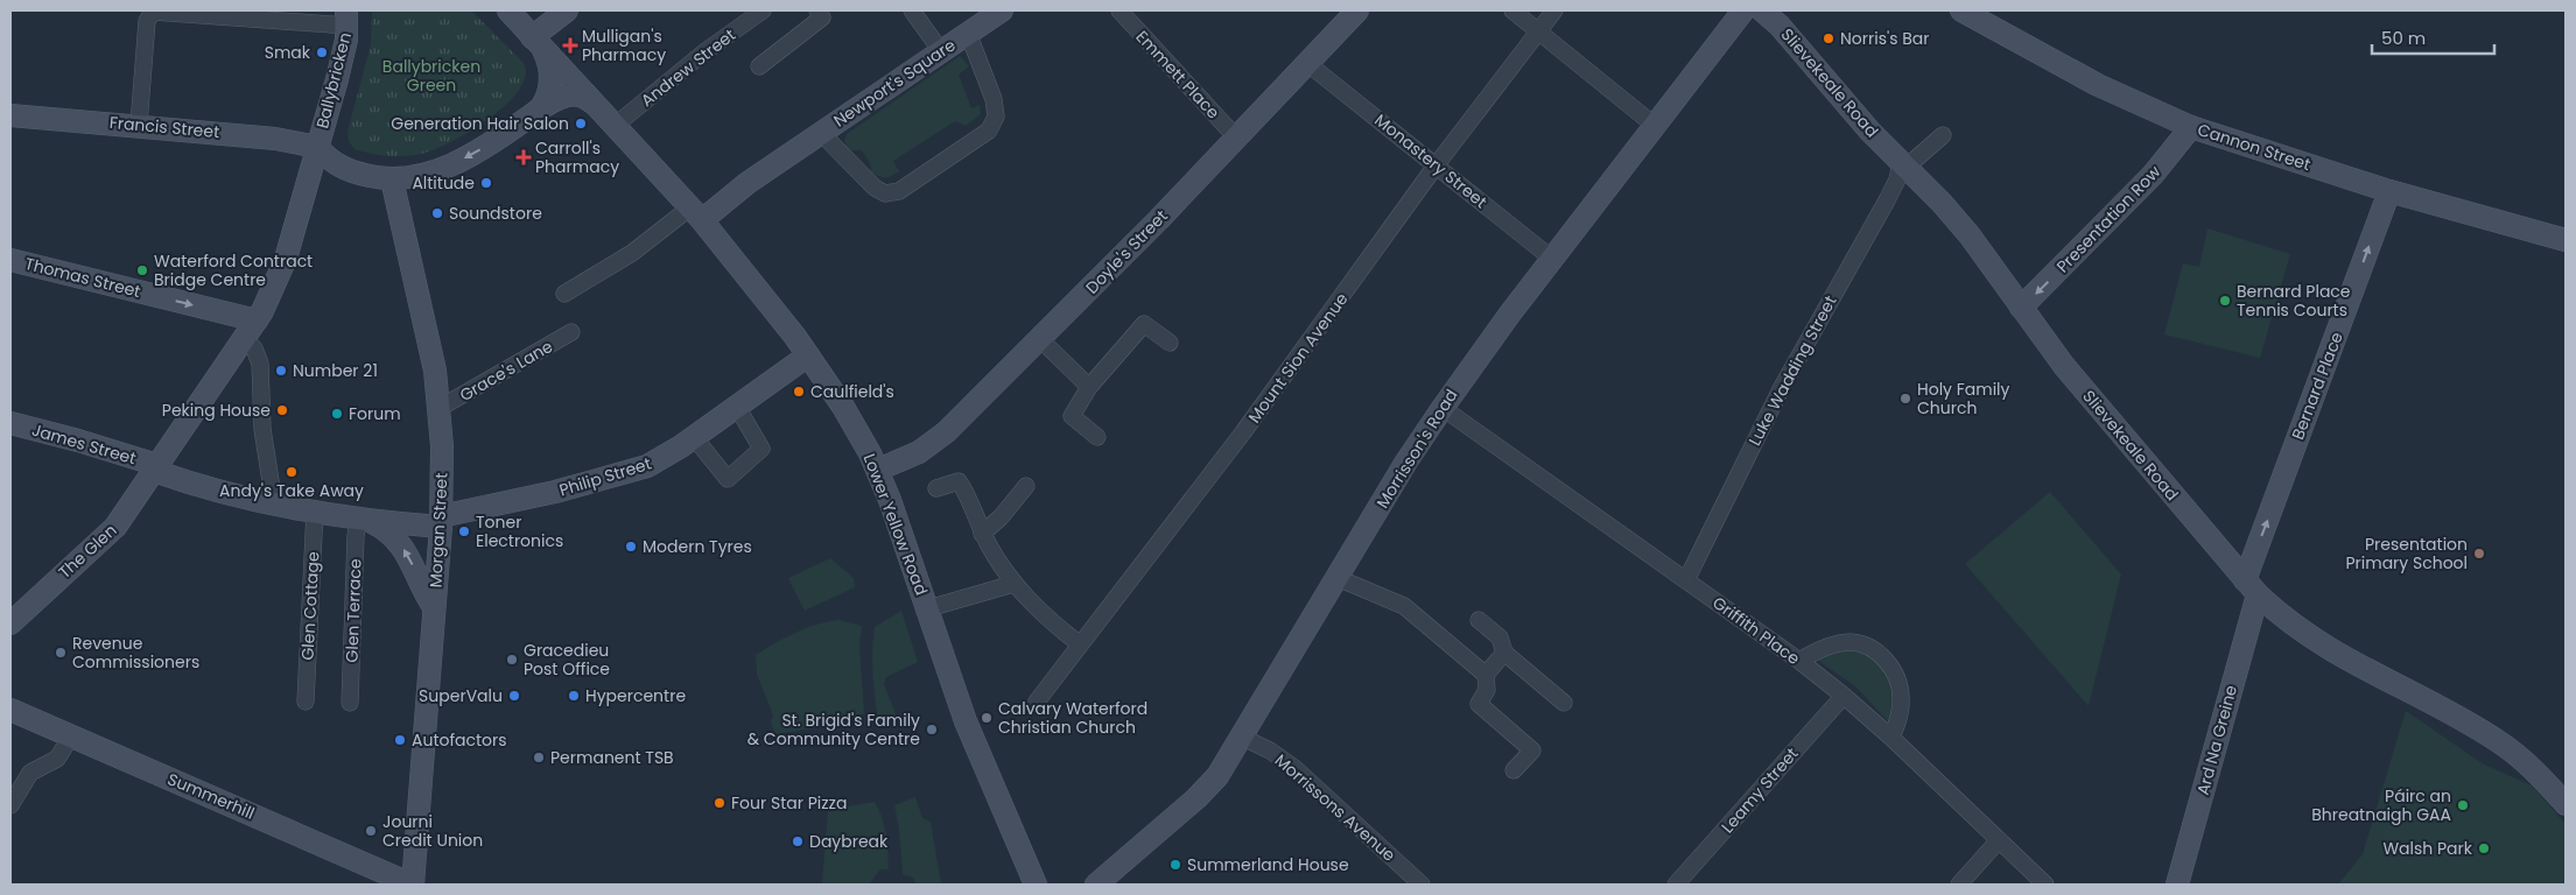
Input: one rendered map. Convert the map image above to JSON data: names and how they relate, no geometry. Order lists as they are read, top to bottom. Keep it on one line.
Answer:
{"streets":{"street":["Andrew Street","Emmett Place","Ballybricken","Newport's Square","Slievekeale Road","Francis Street","Cannon Street","Monastery Street","Presentation Row","Doyle's Street","Thomas Street","Mount Sion Avenue","Grace's Lane","Luke Wadding Street","Bernard Place","James Street","Morrisson's Road","Philip Street","Lower Yellow Road","Morgan Street","The Glen","Glen Cottage","Glen Terrace","Griffith Place","Ard Na Greine","Leamy Street","Summerhill","Morrissons Avenue"]},"crossings":[["Andrew Street","Lower Yellow Road"],["Emmett Place","Doyle's Street"],["Ballybricken","Francis Street"],["Ballybricken","Morgan Street"],["Ballybricken","The Glen"],["Newport's Square","Lower Yellow Road"],["Slievekeale Road","Presentation Row"],["Slievekeale Road","Luke Wadding Street"],["Slievekeale Road","Bernard Place"],["Slievekeale Road","Ard Na Greine"],["Francis Street","The Glen"],["Cannon Street","Presentation Row"],["Cannon Street","Bernard Place"],["Monastery Street","Doyle's Street"],["Monastery Street","Mount Sion Avenue"],["Monastery Street","Morrisson's Road"],["Doyle's Street","Lower Yellow Road"],["Thomas Street","The Glen"],["Grace's Lane","Morgan Street"],["Luke Wadding Street","Griffith Place"],["Bernard Place","Ard Na Greine"],["James Street","The Glen"],["Morrisson's Road","Griffith Place"],["Morrisson's Road","Morrissons Avenue"],["Philip Street","Lower Yellow Road"],["Philip Street","Morgan Street"],["Morgan Street","Summerhill"],["Griffith Place","Leamy Street"]],"one_way":["Presentation Row","Thomas Street","Bernard Place"],"parks":["Ballybricken Green"],"places":{"other":["Norris's Bar","Smak","Generation Hair Salon","Altitude","Soundstore","Waterford Contract Bridge Centre","Bernard Place Tennis Courts","Number 21","Caulfield's","Holy Family Church","Peking House","Forum","Andy's Take Away","Toner Electronics","Modern Tyres","Presentation Primary School","Revenue Commissioners","Gracedieu Post Office","SuperValu","Hypercentre","Calvary Waterford Christian Church","St. Brigid's Family & Community Centre","Autofactors","Permanent TSB","Four Star Pizza","Páirc an Bhreatnaigh GAA","Journi Credit Union","Daybreak","Walsh Park","Summerland House"],"health":["Mulligan's Pharmacy","Carroll's Pharmacy"]},"scale_bar":"50 m"}
